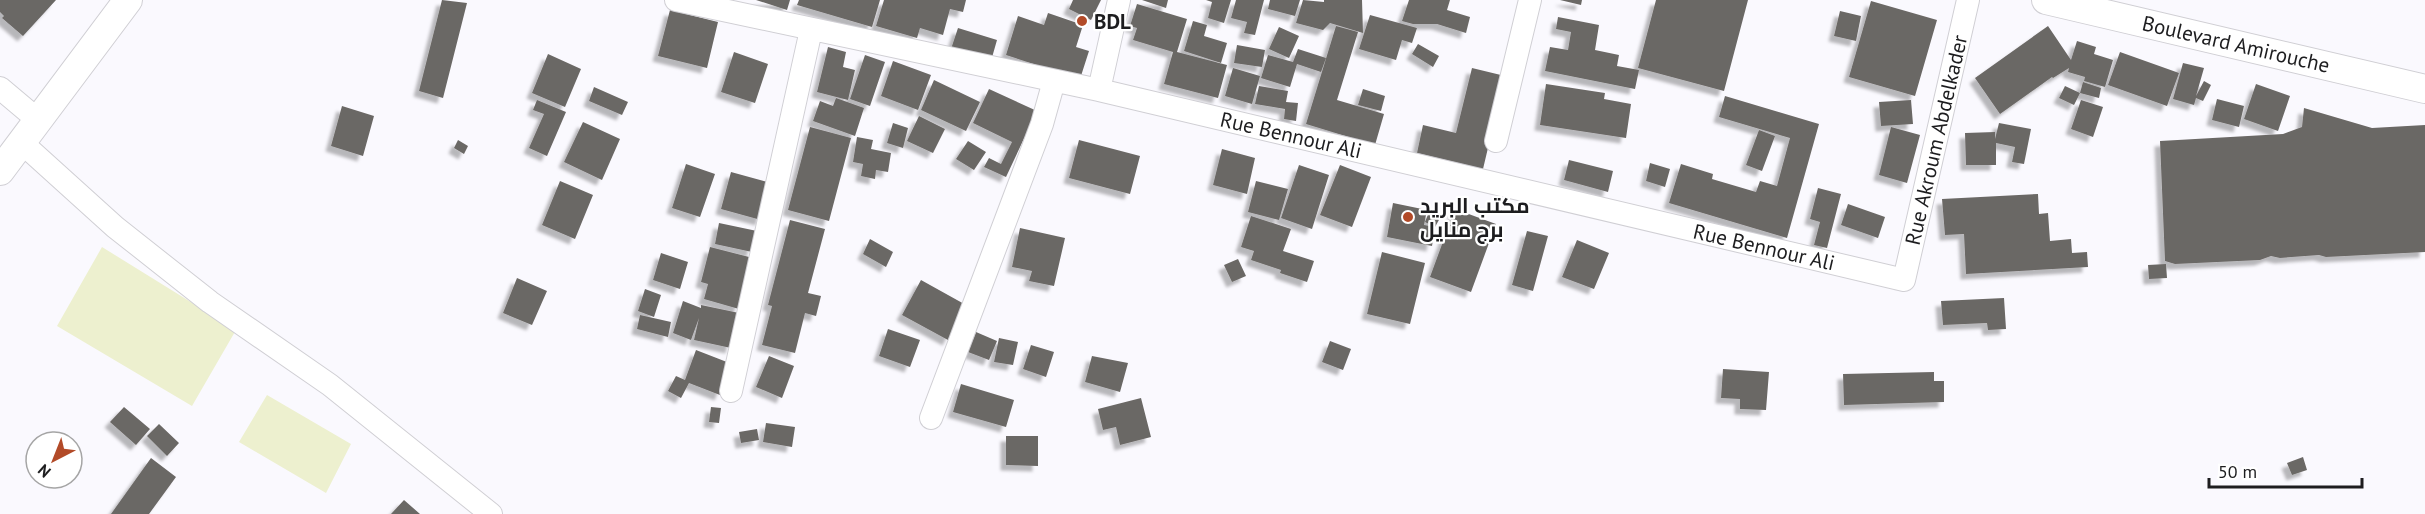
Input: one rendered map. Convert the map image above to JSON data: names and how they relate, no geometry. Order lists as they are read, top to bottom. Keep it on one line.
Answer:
{"streets":{"main road":["Boulevard Amirouche"],"street":["Rue Bennour Ali","Rue Akroum Abdelkader"]},"crossings":[["Rue Bennour Ali","Rue Akroum Abdelkader"]],"places":["BDL","مكتب البريد برج منايل"],"scale_bar":"50 m","north":"bottom left"}
